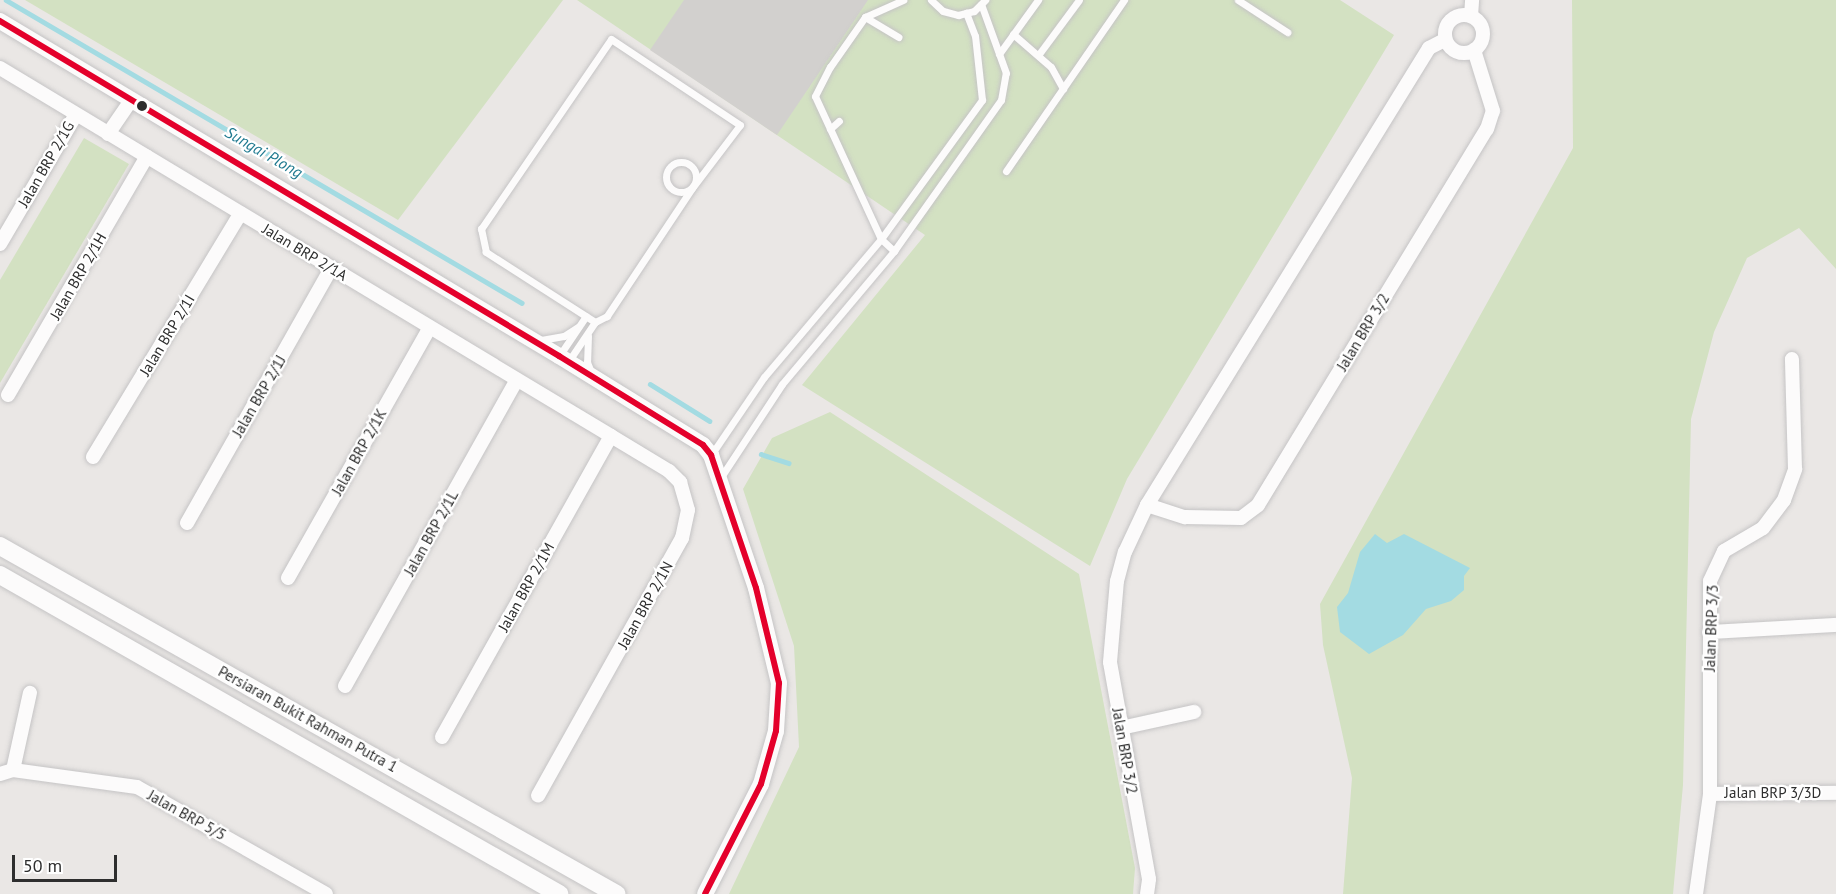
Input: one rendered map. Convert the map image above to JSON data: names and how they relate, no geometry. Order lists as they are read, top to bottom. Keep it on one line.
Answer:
{"streets":{"main road":["Persiaran Bukit Rahman Putra 1"],"street":["Jalan BRP 2/1G","Jalan BRP 2/1A","Jalan BRP 2/1H","Jalan BRP 3/2","Jalan BRP 2/1I","Jalan BRP 2/1J","Jalan BRP 2/1K","Jalan BRP 2/1L","Jalan BRP 2/1M","Jalan BRP 2/1N","Jalan BRP 3/3","Jalan BRP 3/3D","Jalan BRP 5/5"]},"crossings":[["Jalan BRP 2/1G","Jalan BRP 2/1A"],["Jalan BRP 2/1A","Jalan BRP 2/1H"],["Jalan BRP 2/1A","Jalan BRP 2/1I"],["Jalan BRP 2/1A","Jalan BRP 2/1J"],["Jalan BRP 2/1A","Jalan BRP 2/1K"],["Jalan BRP 2/1A","Jalan BRP 2/1L"],["Jalan BRP 2/1A","Jalan BRP 2/1M"],["Jalan BRP 2/1A","Jalan BRP 2/1N"],["Jalan BRP 2/1M","Jalan BRP 2/1N"],["Jalan BRP 3/3","Jalan BRP 3/3D"]],"water":["Sungai Plong"],"scale_bar":"50 m"}
